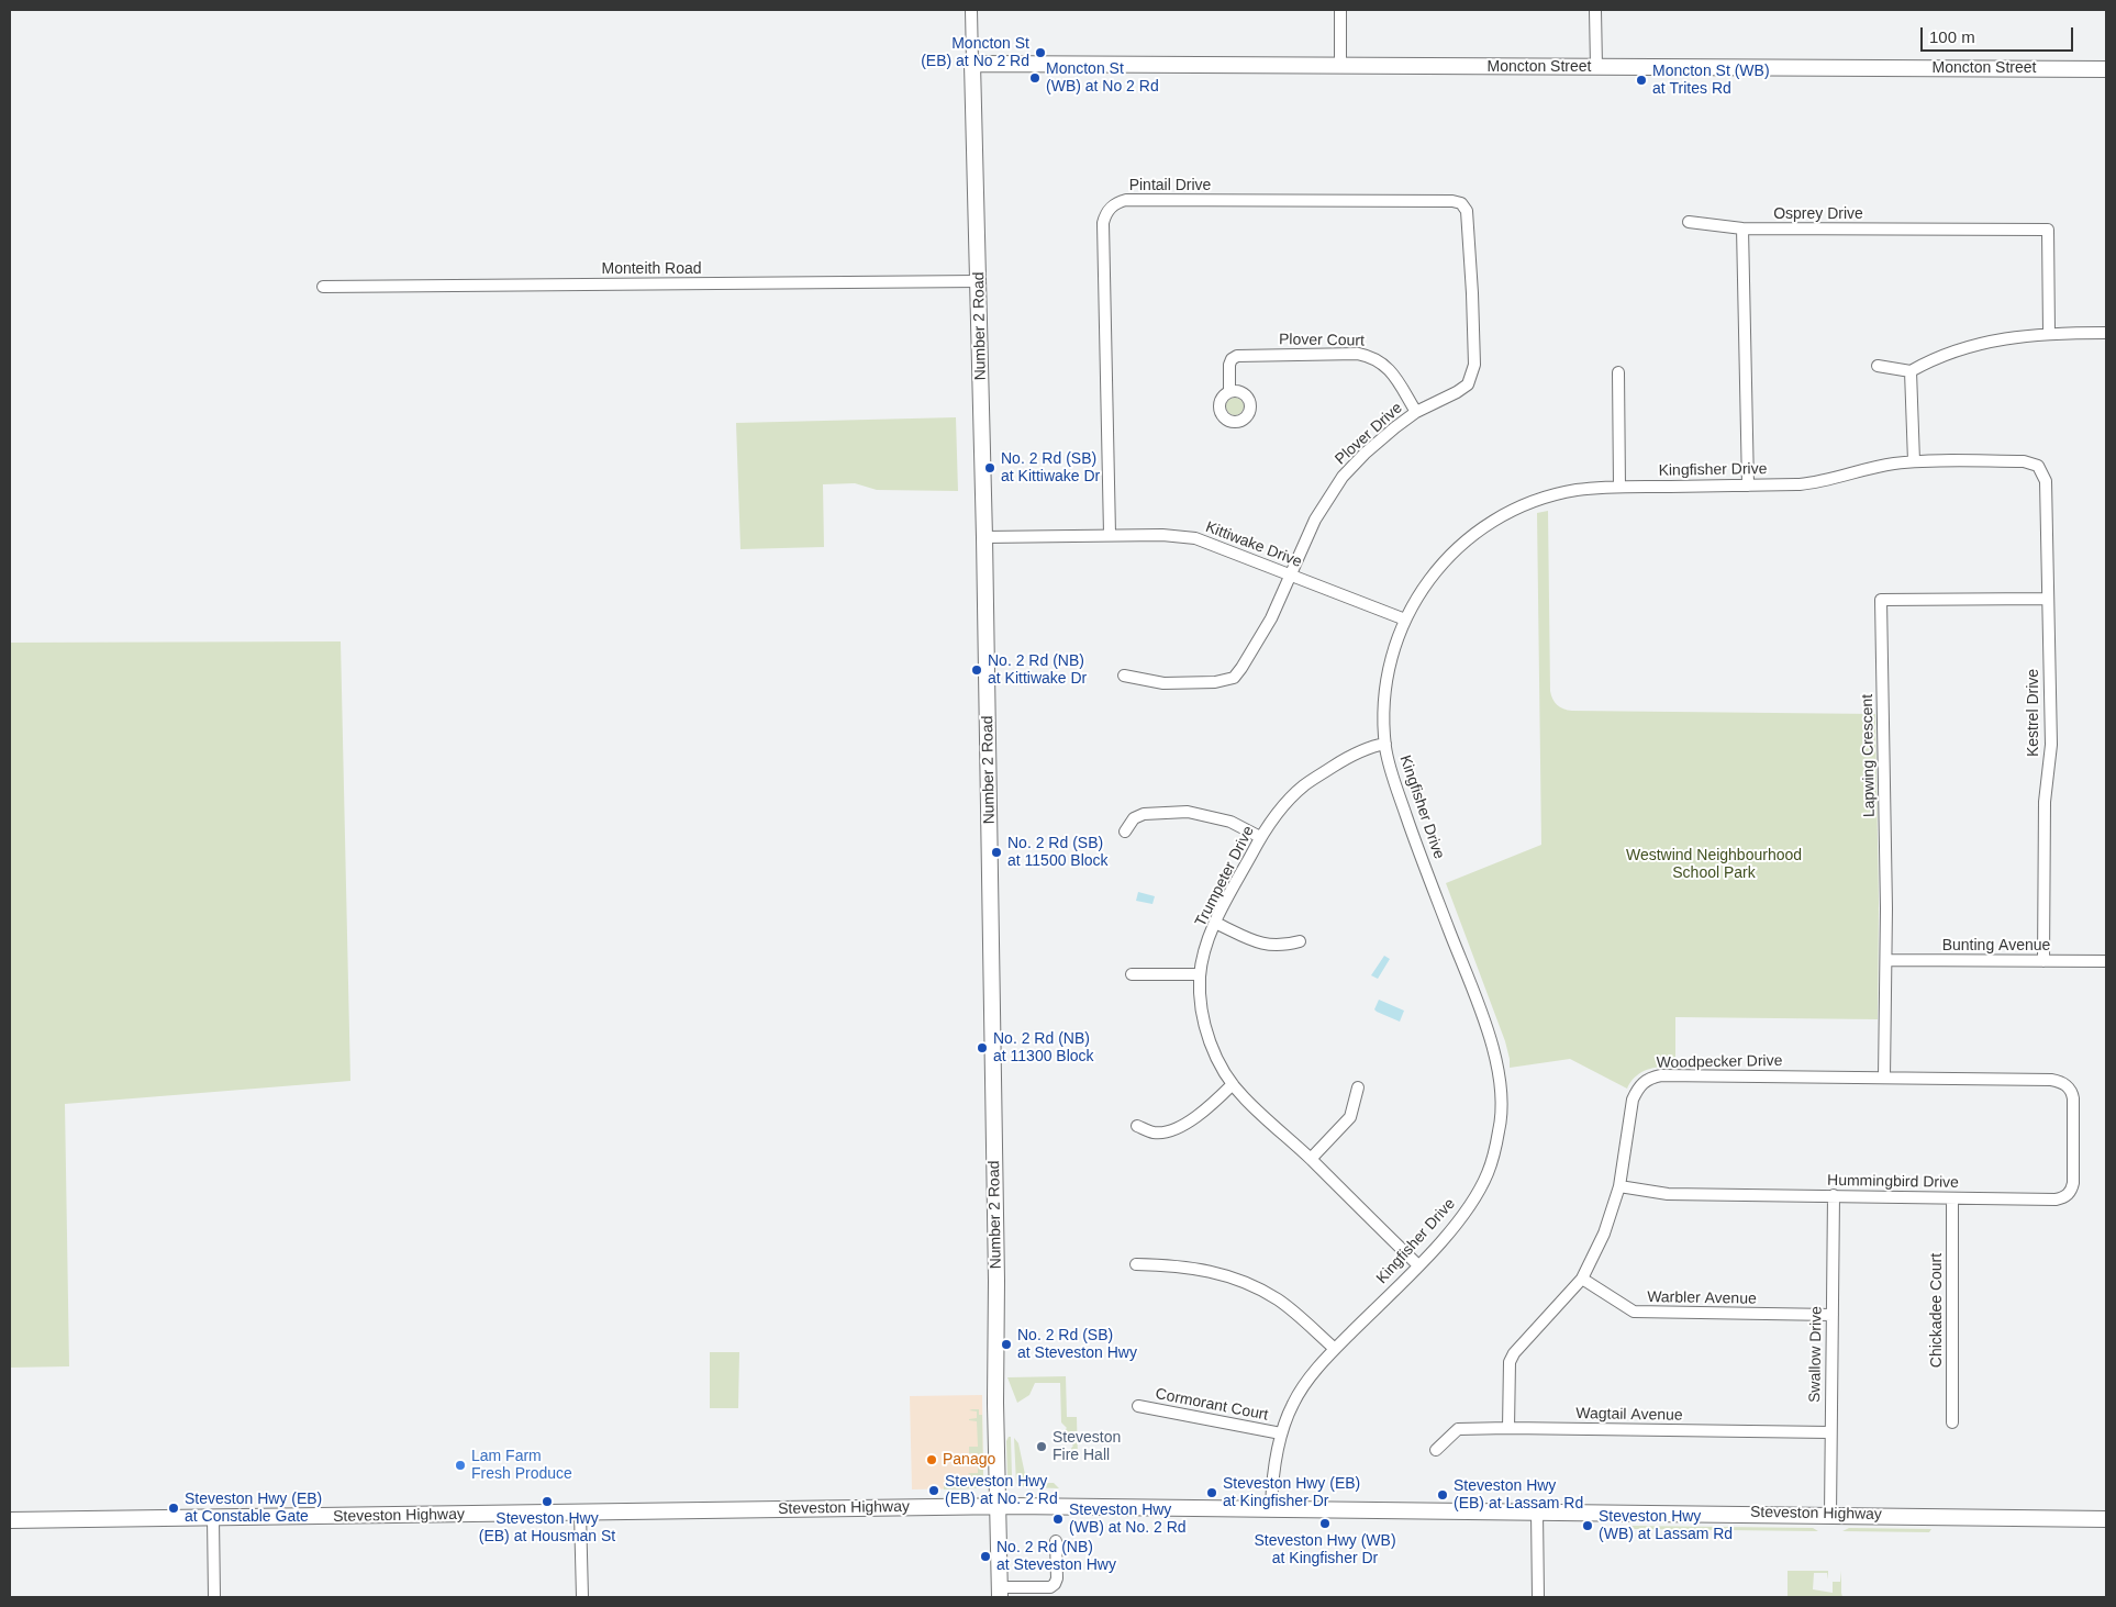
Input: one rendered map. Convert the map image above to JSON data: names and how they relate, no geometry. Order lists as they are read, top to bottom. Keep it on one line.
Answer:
{"streets":{"street":["Moncton Street","Pintail Drive","Osprey Drive","Monteith Road","Number 2 Road","Plover Court","Plover Drive","Kingfisher Drive","Kittiwake Drive","Kestrel Drive","Lapwing Crescent","Trumpeter Drive","Bunting Avenue","Woodpecker Drive","Hummingbird Drive","Warbler Avenue","Chickadee Court","Swallow Drive","Cormorant Court","Wagtail Avenue","Steveston Highway"]},"crossings":[["Moncton Street","Number 2 Road"],["Pintail Drive","Plover Drive"],["Pintail Drive","Kittiwake Drive"],["Monteith Road","Number 2 Road"],["Number 2 Road","Kittiwake Drive"],["Number 2 Road","Steveston Highway"],["Plover Court","Plover Drive"],["Plover Drive","Kittiwake Drive"],["Kingfisher Drive","Kittiwake Drive"],["Kingfisher Drive","Kestrel Drive"],["Kingfisher Drive","Trumpeter Drive"],["Kingfisher Drive","Cormorant Court"],["Kingfisher Drive","Steveston Highway"],["Kestrel Drive","Lapwing Crescent"],["Kestrel Drive","Bunting Avenue"],["Lapwing Crescent","Bunting Avenue"],["Lapwing Crescent","Woodpecker Drive"],["Woodpecker Drive","Hummingbird Drive"],["Woodpecker Drive","Warbler Avenue"],["Woodpecker Drive","Wagtail Avenue"],["Hummingbird Drive","Chickadee Court"],["Hummingbird Drive","Swallow Drive"],["Warbler Avenue","Swallow Drive"],["Swallow Drive","Wagtail Avenue"],["Swallow Drive","Steveston Highway"]],"parks":["Westwind Neighbourhood School Park"],"places":["Moncton St (EB) at No 2 Rd","Moncton St (WB) at No 2 Rd","Moncton St (WB) at Trites Rd","No. 2 Rd (SB) at Kittiwake Dr","No. 2 Rd (NB) at Kittiwake Dr","No. 2 Rd (SB) at 11500 Block","No. 2 Rd (NB) at 11300 Block","No. 2 Rd (SB) at Steveston Hwy","Steveston Fire Hall","Panago","Lam Farm Fresh Produce","Steveston Hwy (EB) at No. 2 Rd","Steveston Hwy (EB) at Kingfisher Dr","Steveston Hwy (EB) at Lassam Rd","Steveston Hwy (EB) at Housman St","Steveston Hwy (EB) at Constable Gate","Steveston Hwy (WB) at No. 2 Rd","Steveston Hwy (WB) at Kingfisher Dr","Steveston Hwy (WB) at Lassam Rd","No. 2 Rd (NB) at Steveston Hwy"],"scale_bar":"100 m"}
